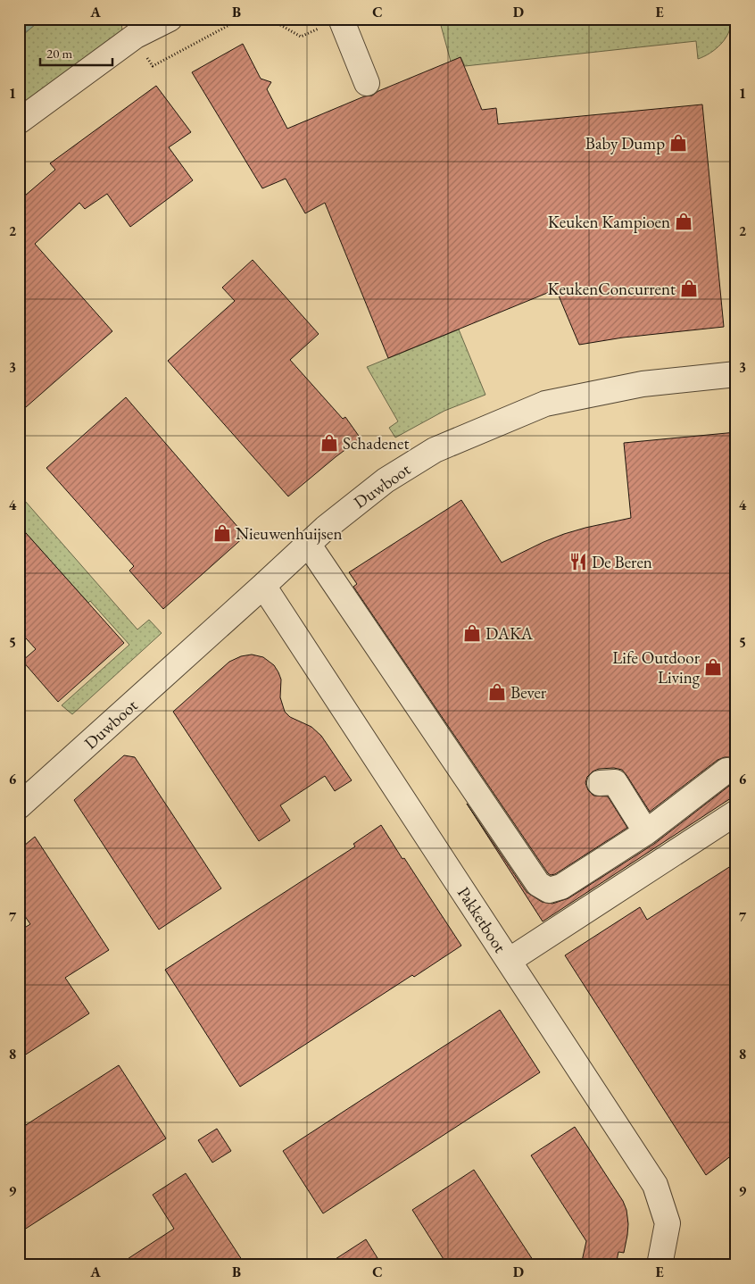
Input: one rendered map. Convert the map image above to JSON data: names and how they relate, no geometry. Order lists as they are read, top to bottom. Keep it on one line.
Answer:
{"streets":{"street":["Duwboot","Pakketboot"]},"crossings":[["Duwboot","Pakketboot"]],"places":{"shop":["Baby Dump","Keuken Kampioen","KeukenConcurrent","Schadenet","Nieuwenhuijsen","DAKA","Life Outdoor Living","Bever"],"restaurant":["De Beren"]},"scale_bar":"20 m","grid":{"columns":["A","B","C","D","E"],"rows":["1","2","3","4","5","6","7","8","9"]}}
